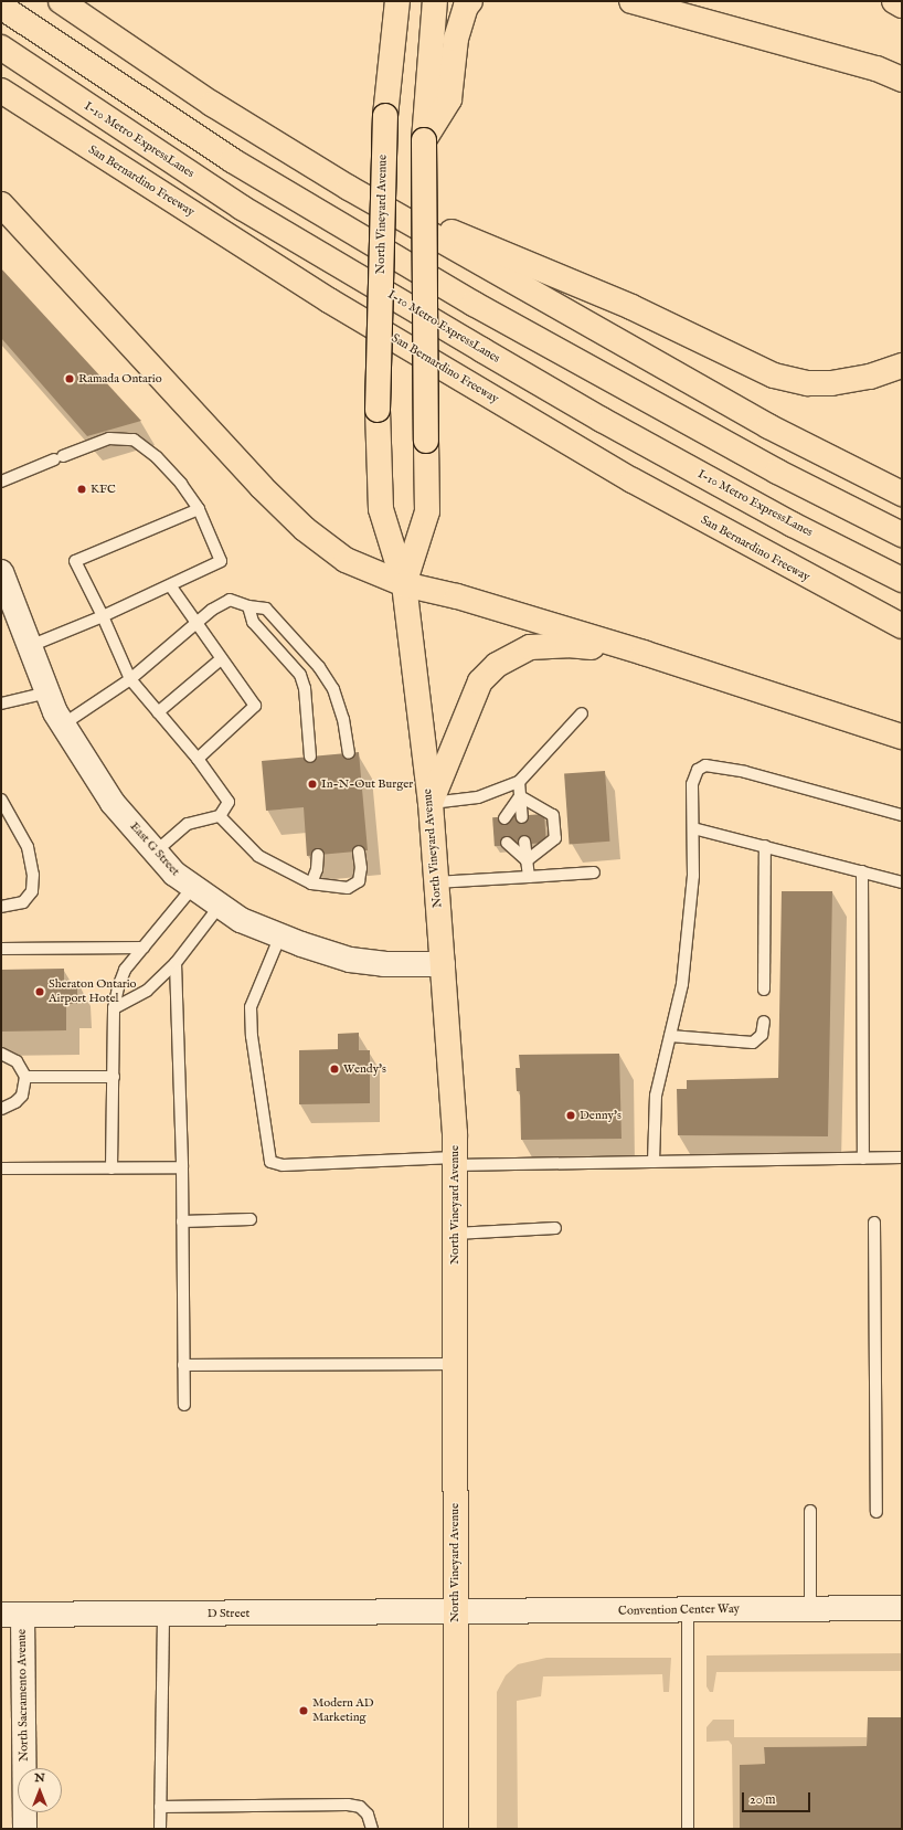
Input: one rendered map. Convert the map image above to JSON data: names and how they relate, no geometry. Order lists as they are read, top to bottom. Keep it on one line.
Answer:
{"streets":{"main road":["I-10 Metro ExpressLanes","San Bernardino Freeway","North Vineyard Avenue"],"street":["East G Street","Convention Center Way","D Street","North Sacramento Avenue"]},"crossings":[["North Vineyard Avenue","East G Street"],["North Vineyard Avenue","Convention Center Way"],["North Vineyard Avenue","D Street"],["Convention Center Way","D Street"],["D Street","North Sacramento Avenue"]],"places":["Ramada Ontario","KFC","In-N-Out Burger","Sheraton Ontario Airport Hotel","Wendy's","Denny's","Modern AD Marketing"],"scale_bar":"20 m","north":"top"}
